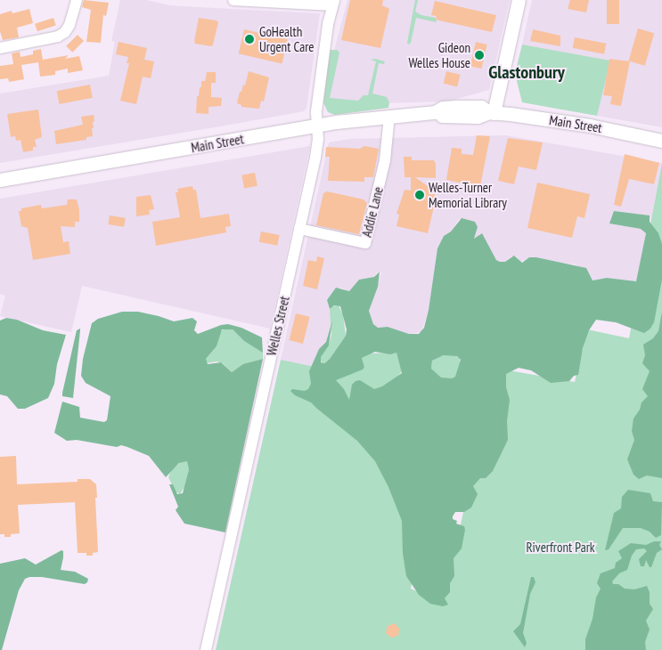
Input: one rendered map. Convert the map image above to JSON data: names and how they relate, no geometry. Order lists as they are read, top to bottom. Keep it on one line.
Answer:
{"streets":{"main road":["Main Street"],"street":["Addie Lane","Welles Street"]},"crossings":[["Main Street","Addie Lane"],["Main Street","Welles Street"],["Addie Lane","Welles Street"]],"districts":["Glastonbury"],"parks":["Riverfront Park"],"places":["GoHealth Urgent Care","Gideon Welles House","Welles-Turner Memorial Library"]}
